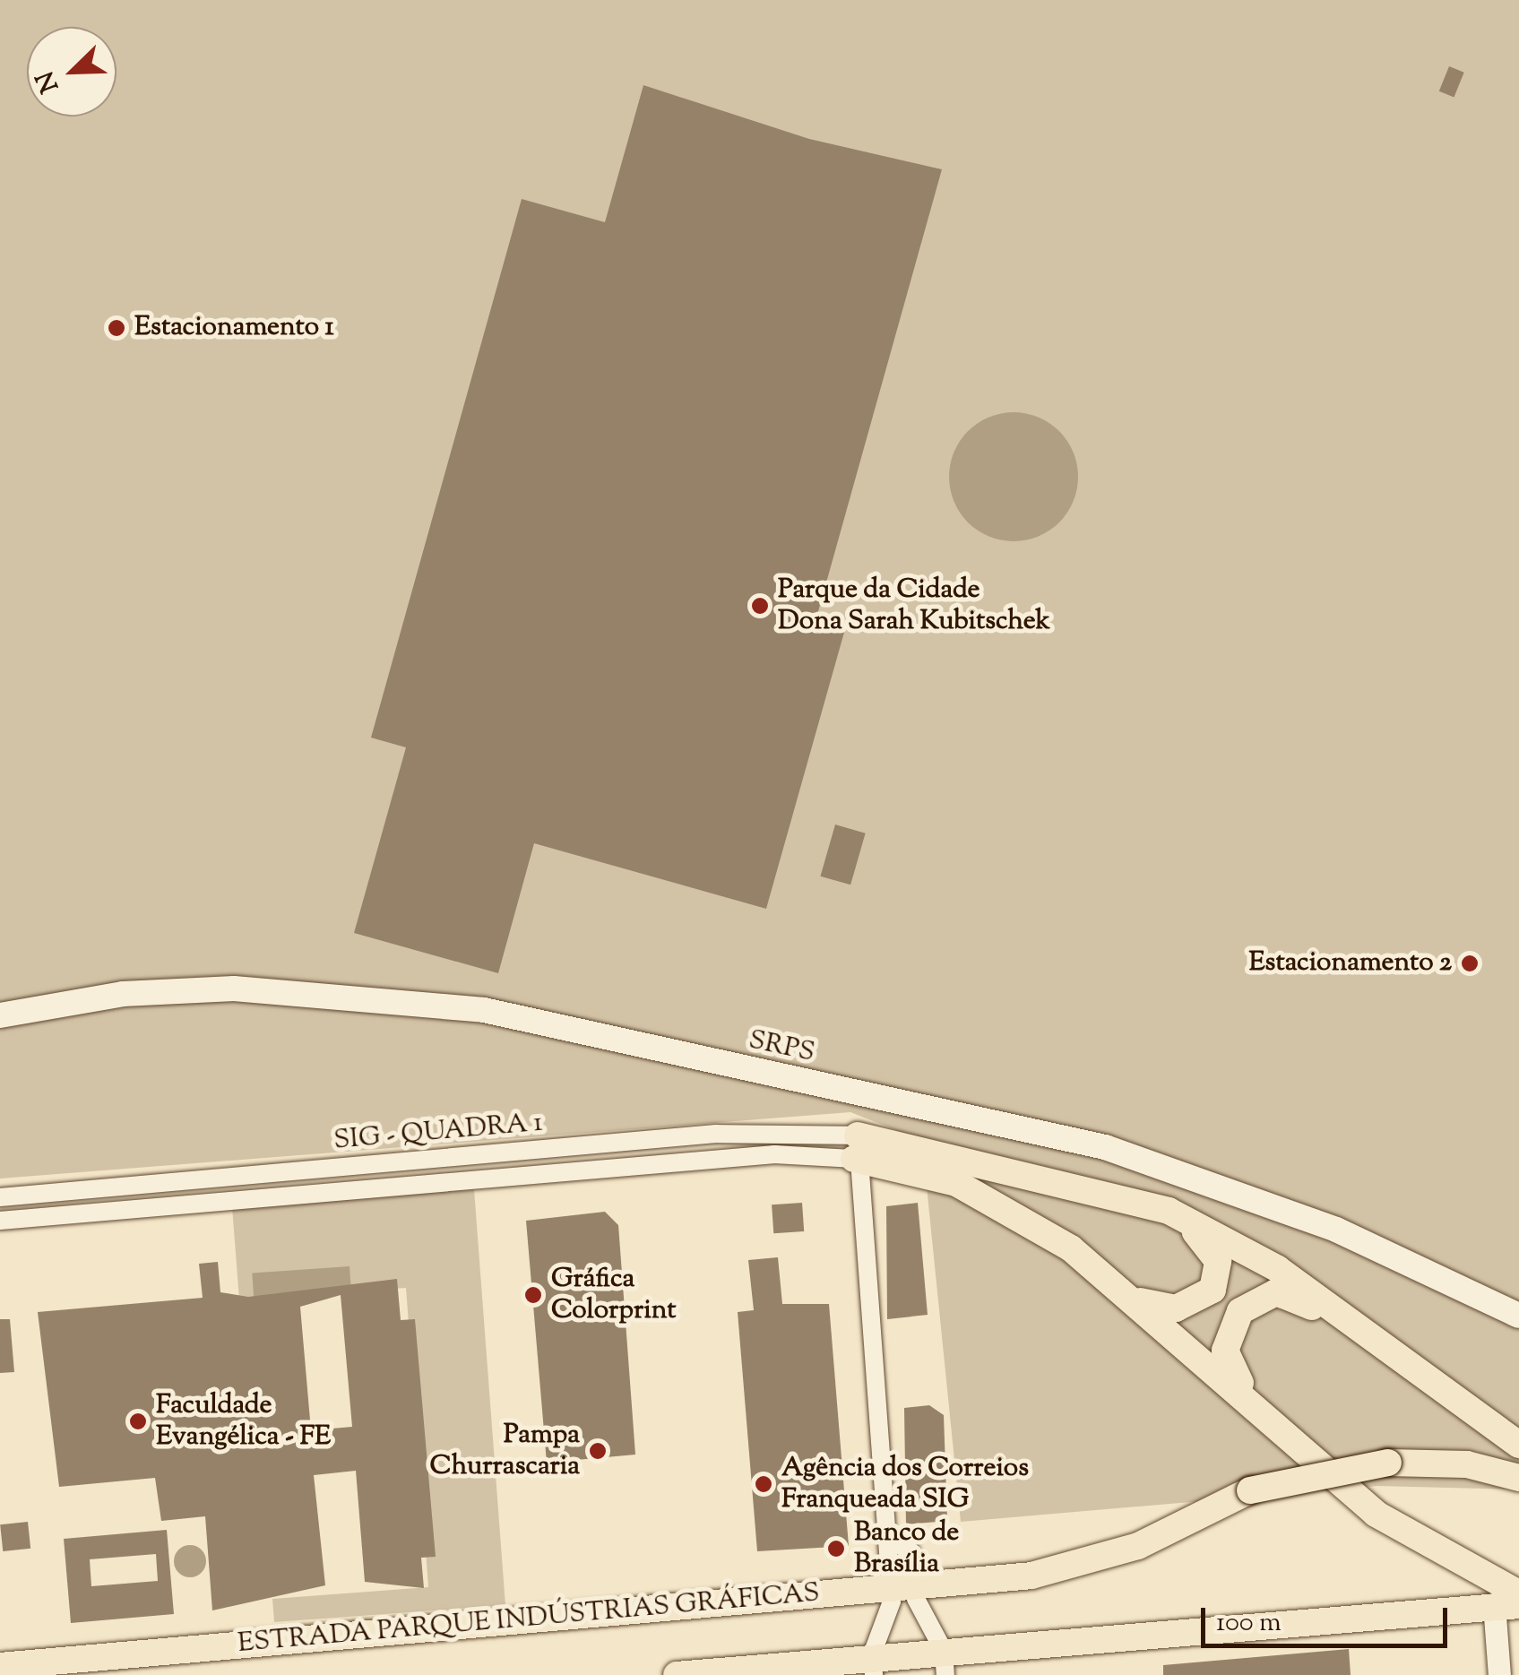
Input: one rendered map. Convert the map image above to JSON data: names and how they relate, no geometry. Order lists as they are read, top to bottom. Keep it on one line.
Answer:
{"streets":{"main road":["SRPS","ESTRADA PARQUE INDÚSTRIAS GRÁFICAS"],"street":["SIG - QUADRA 1"]},"places":["Estacionamento 1","Parque da Cidade Dona Sarah Kubitschek","Estacionamento 2","Gráfica Colorprint","Faculdade Evangélica - FE","Pampa Churrascaria","Agência dos Correios Franqueada SIG","Banco de Brasília"],"scale_bar":"100 m","north":"bottom left"}
